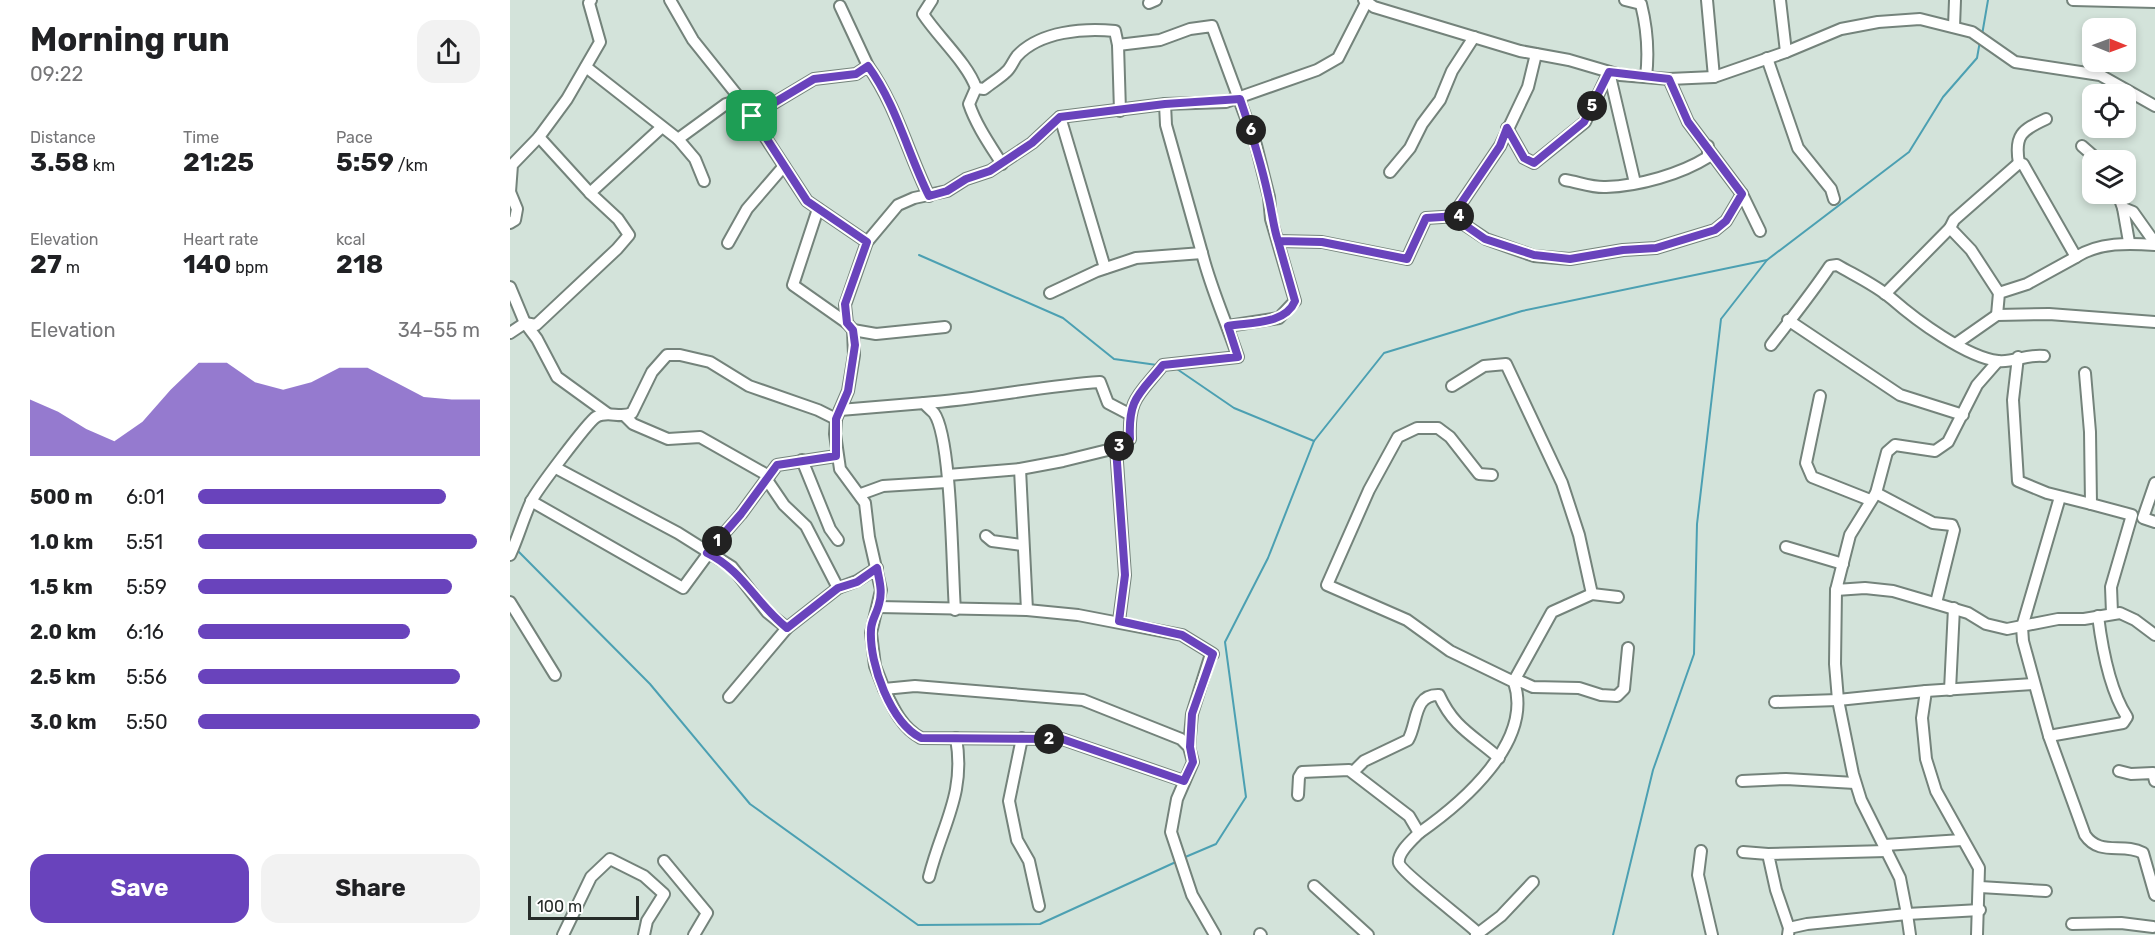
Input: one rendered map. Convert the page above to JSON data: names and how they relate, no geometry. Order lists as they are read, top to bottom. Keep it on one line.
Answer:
{"scale_bar":"100 m","north":"right","page":{"heading":["Morning run","09:22"],"pins":["5","6","4","3","1","2"],"stats":[["Distance","3.58 km"],["Time","21:25"],["Pace","5:59 /km"],["Elevation","27 m"],["Heart rate","140 bpm"],["kcal","218"]],"chart":["Elevation","34–55 m"],"list":[{"name":"500 m","note":"6:01"},{"name":"1.0 km","note":"5:51"},{"name":"1.5 km","note":"5:59"},{"name":"2.0 km","note":"6:16"},{"name":"2.5 km","note":"5:56"},{"name":"3.0 km","note":"5:50"}],"buttons":["Save","Share"],"scale":"100 m"}}
